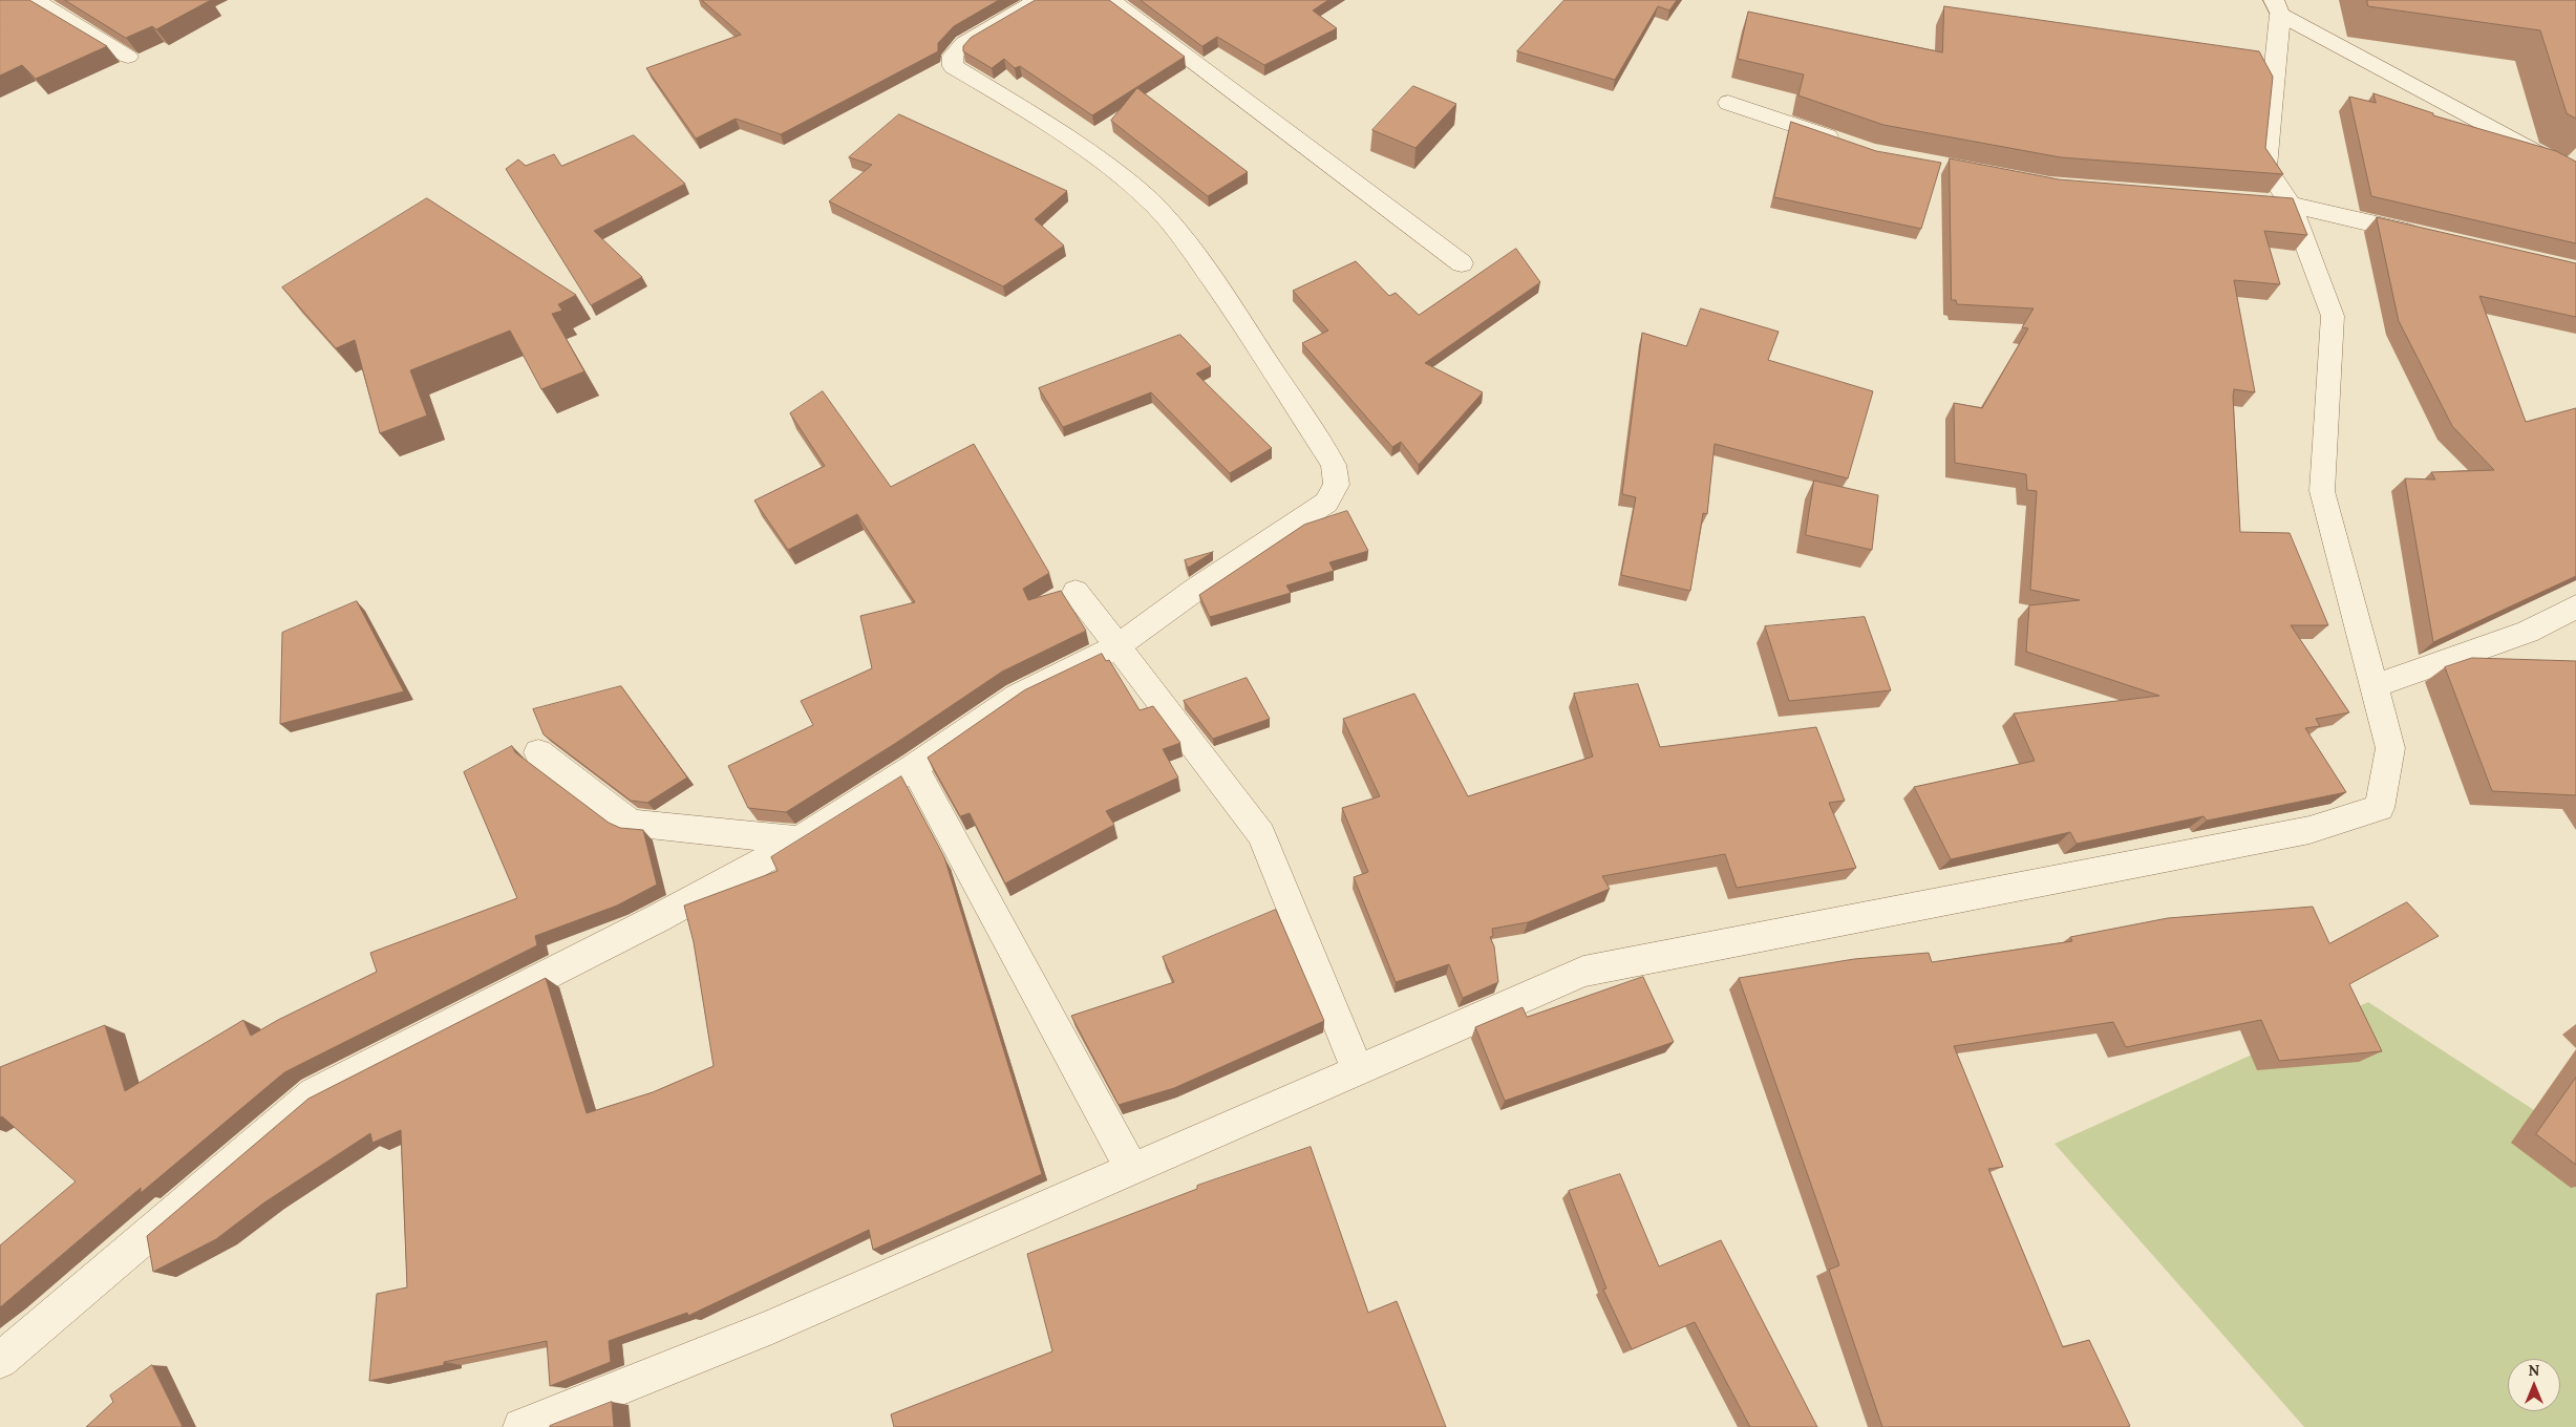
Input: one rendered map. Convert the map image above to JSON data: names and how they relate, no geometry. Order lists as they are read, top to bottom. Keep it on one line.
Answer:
{"north":"top"}
